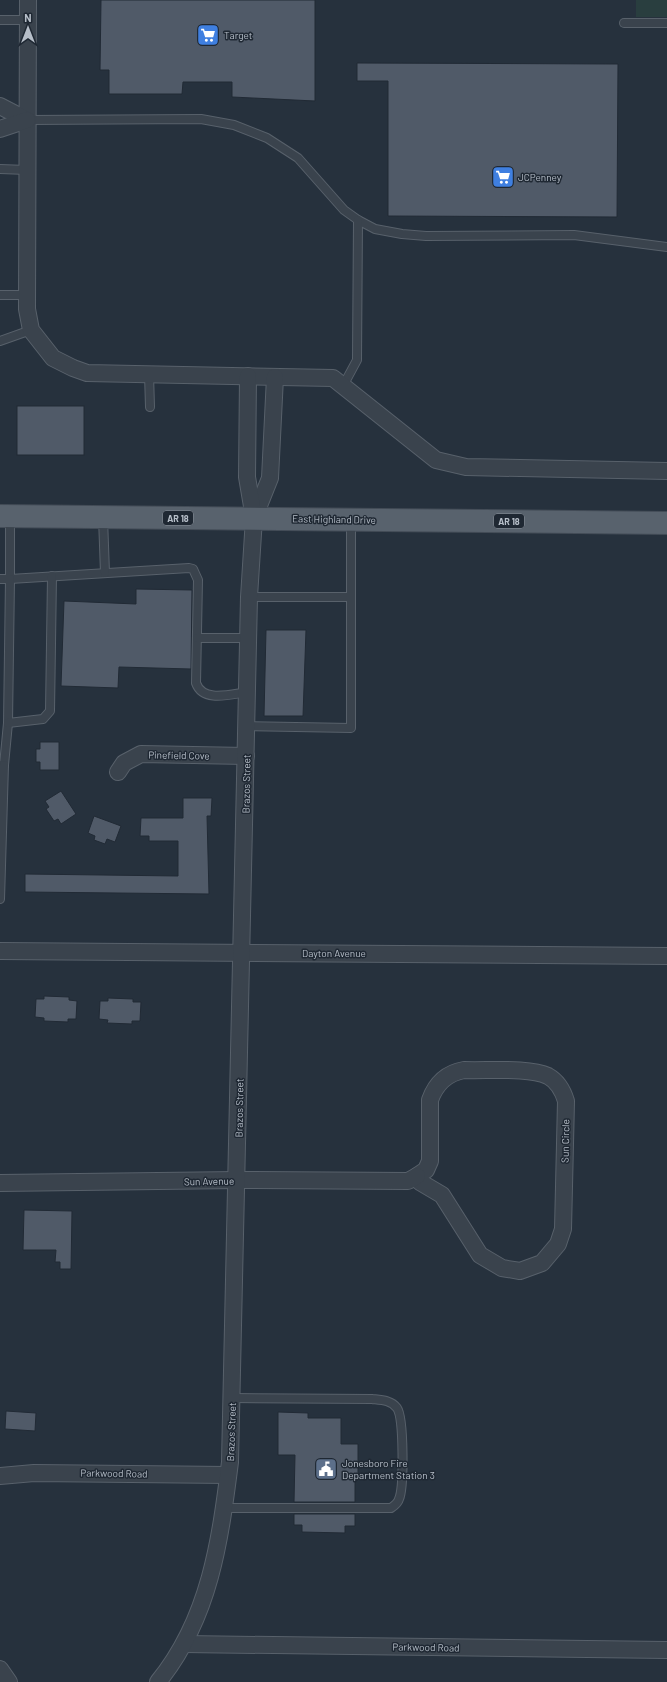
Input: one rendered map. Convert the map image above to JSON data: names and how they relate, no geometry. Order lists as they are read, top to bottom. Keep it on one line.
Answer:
{"streets":{"main road":["AR 18","East Highland Drive"],"street":["Pinefield Cove","Brazos Street","Dayton Avenue","Sun Circle","Sun Avenue","Parkwood Road"]},"crossings":[["East Highland Drive","Brazos Street"],["Pinefield Cove","Brazos Street"],["Brazos Street","Dayton Avenue"],["Brazos Street","Sun Avenue"],["Brazos Street","Parkwood Road"],["Sun Circle","Sun Avenue"]],"places":{"supermarket":["Target","JCPenney"],"public building":["Jonesboro Fire Department Station 3"]},"north":"top"}
